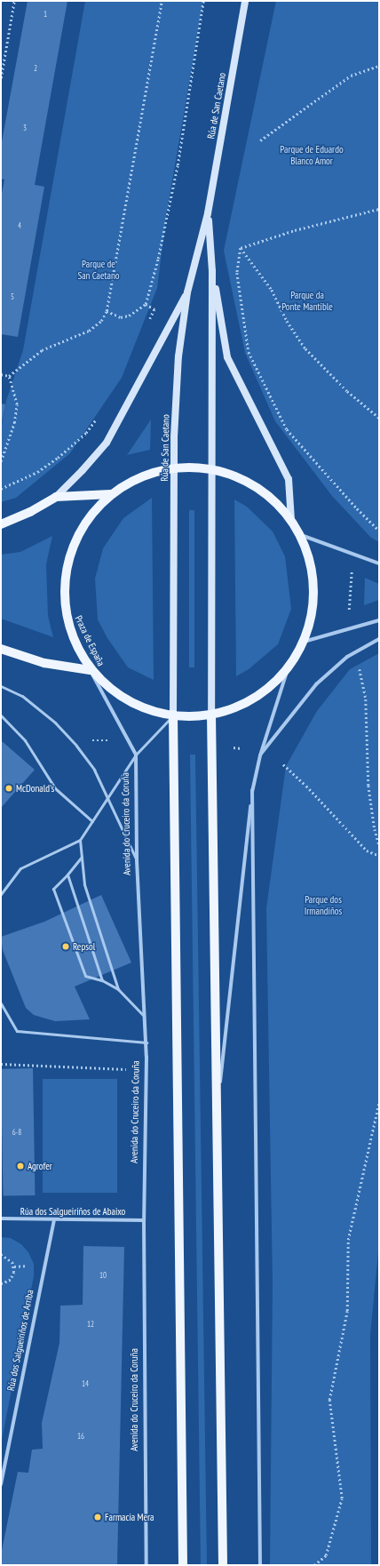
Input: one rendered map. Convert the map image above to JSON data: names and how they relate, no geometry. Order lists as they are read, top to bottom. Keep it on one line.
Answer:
{"streets":{"main road":["Praza de España"],"street":["Rúa de San Caetano","Avenida do Cruceiro da Coruña","Rúa dos Salgueiriños de Abaixo","Rúa dos Salgueiriños de Arriba"]},"crossings":[["Rúa de San Caetano","Praza de España"],["Praza de España","Avenida do Cruceiro da Coruña"],["Avenida do Cruceiro da Coruña","Rúa dos Salgueiriños de Abaixo"],["Rúa dos Salgueiriños de Abaixo","Rúa dos Salgueiriños de Arriba"]],"parks":["Parque de Eduardo Blanco Amor","Parque de San Caetano","Parque da Ponte Mantible","Parque dos Irmandiños"],"places":["McDonald's","Repsol","Agrofer","Farmacia Mera"],"house_numbers":["1","2","3","4","5","6-8","10","12","14","16"]}
